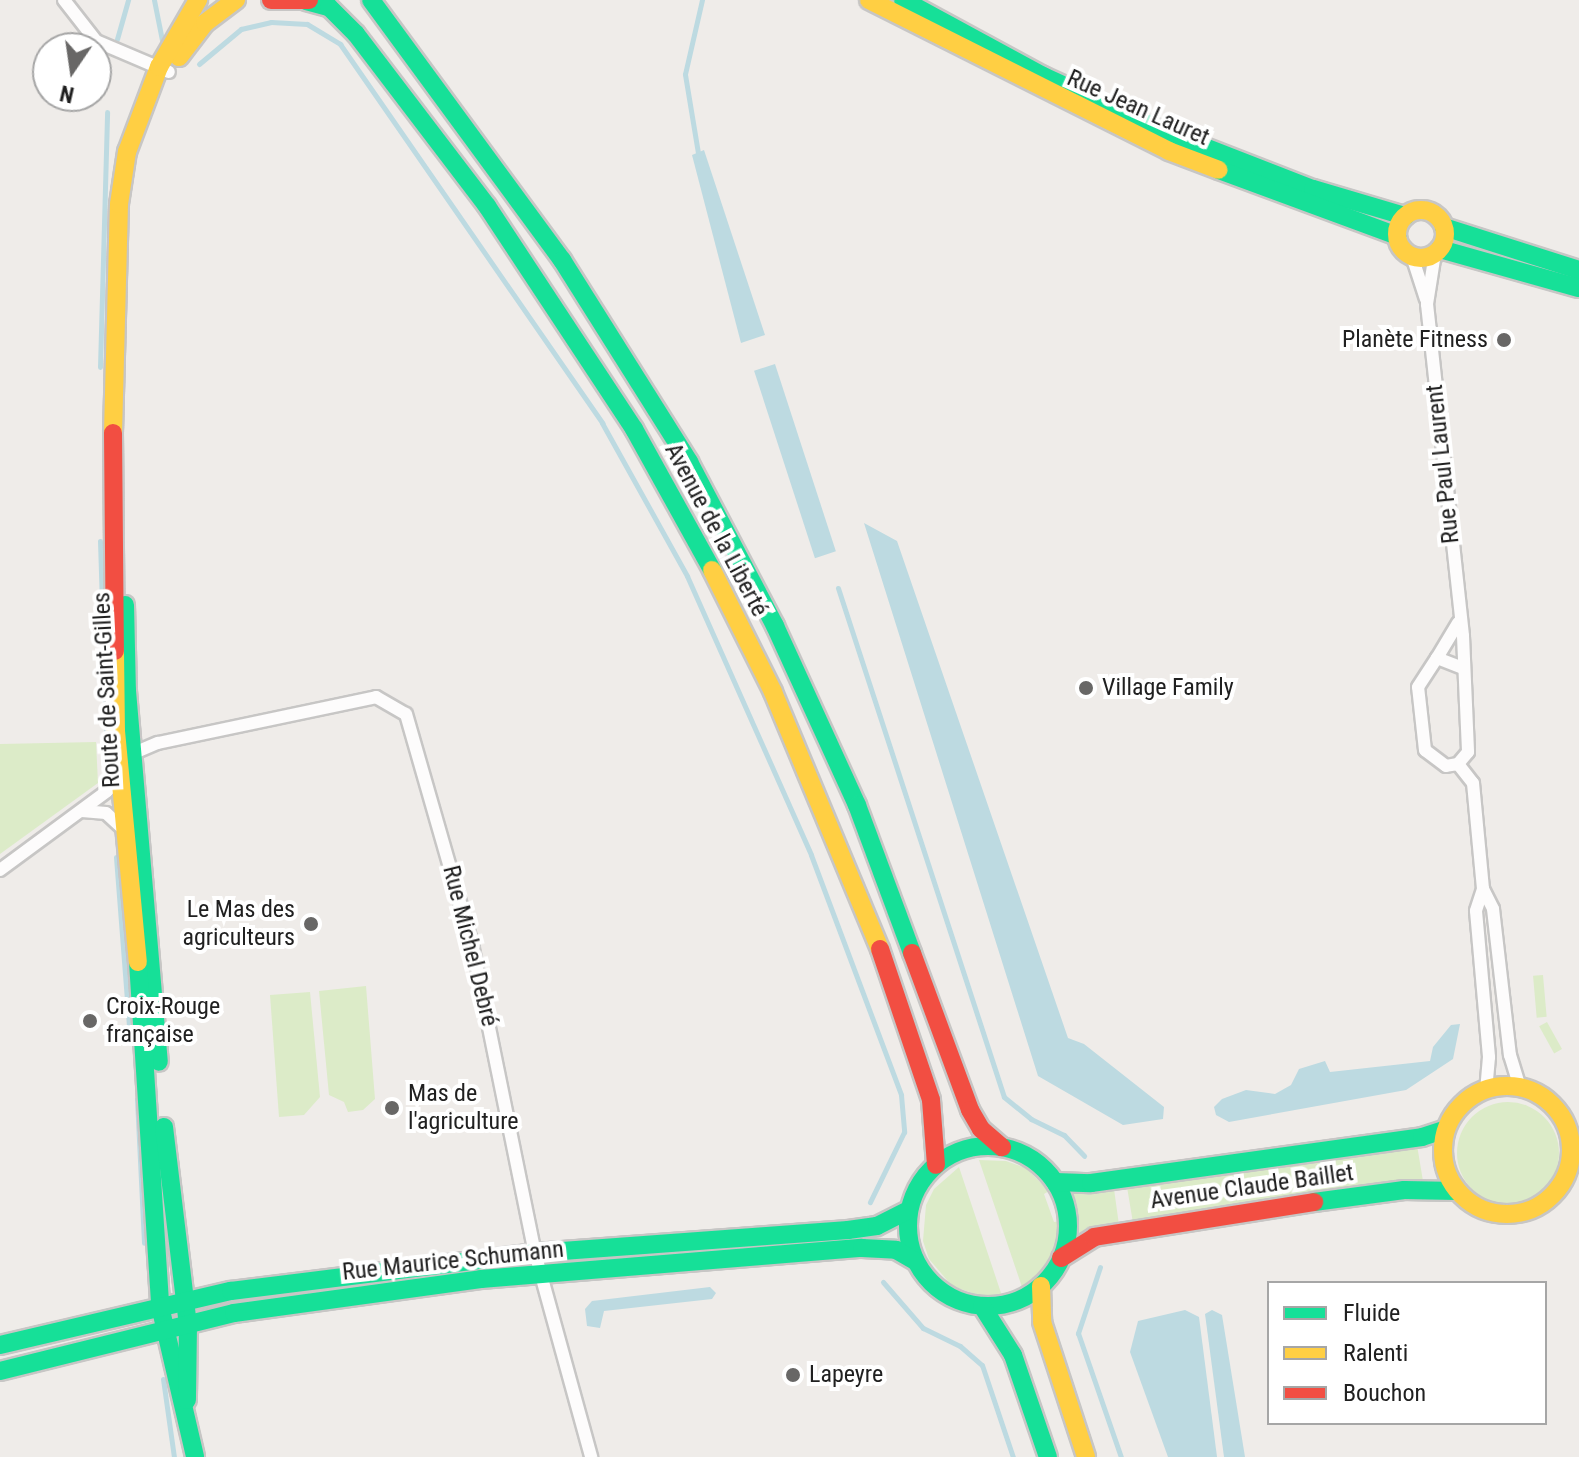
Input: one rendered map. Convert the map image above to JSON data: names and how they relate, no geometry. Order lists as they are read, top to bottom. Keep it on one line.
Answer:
{"streets":{"main road":["Rue Jean Lauret","Avenue de la Liberté","Route de Saint-Gilles","Avenue Claude Baillet","Rue Maurice Schumann"],"street":["Rue Paul Laurent","Rue Michel Debré"]},"crossings":[["Rue Jean Lauret","Rue Paul Laurent"],["Avenue de la Liberté","Avenue Claude Baillet"],["Avenue de la Liberté","Rue Maurice Schumann"],["Route de Saint-Gilles","Rue Michel Debré"],["Route de Saint-Gilles","Rue Maurice Schumann"],["Rue Michel Debré","Rue Maurice Schumann"],["Avenue Claude Baillet","Rue Maurice Schumann"]],"places":["Planète Fitness","Village Family","Le Mas des agriculteurs","Croix-Rouge française","Mas de l'agriculture","Lapeyre"],"legend":["Fluide","Ralenti","Bouchon"],"north":"bottom"}
